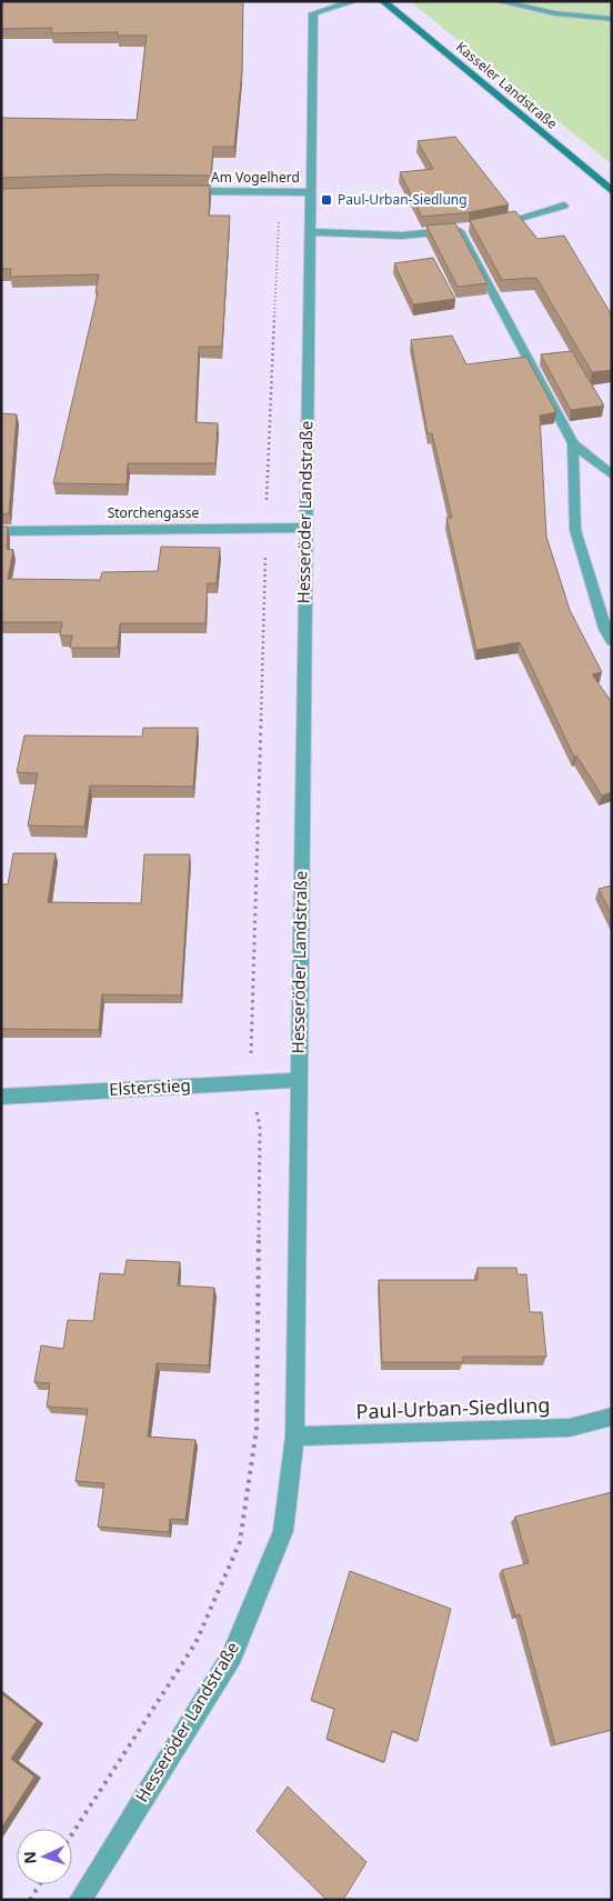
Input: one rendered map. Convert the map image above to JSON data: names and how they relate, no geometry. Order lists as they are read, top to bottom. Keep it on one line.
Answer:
{"streets":{"main road":["Kasseler Landstraße"],"street":["Am Vogelherd","Hesseröder Landstraße","Storchengasse","Elsterstieg","Paul-Urban-Siedlung"]},"crossings":[["Am Vogelherd","Hesseröder Landstraße"],["Hesseröder Landstraße","Storchengasse"],["Hesseröder Landstraße","Elsterstieg"],["Hesseröder Landstraße","Paul-Urban-Siedlung"]],"places":{"transit":["Paul-Urban-Siedlung"]},"north":"left"}
